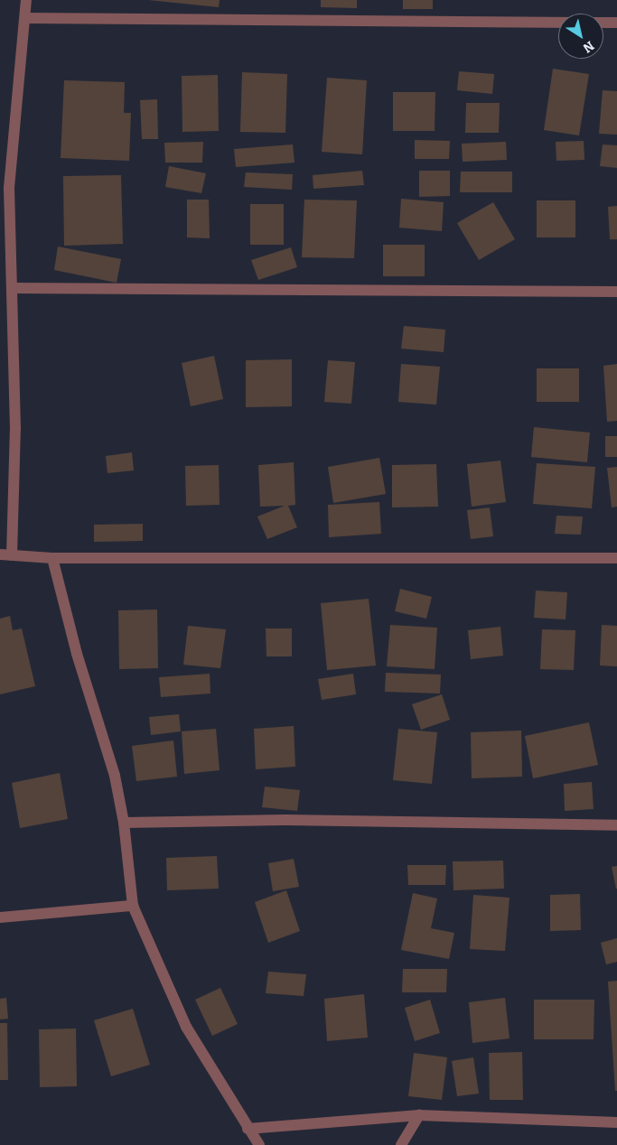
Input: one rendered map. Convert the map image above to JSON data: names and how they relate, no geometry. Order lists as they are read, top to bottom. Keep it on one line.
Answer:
{"north":"bottom right"}
